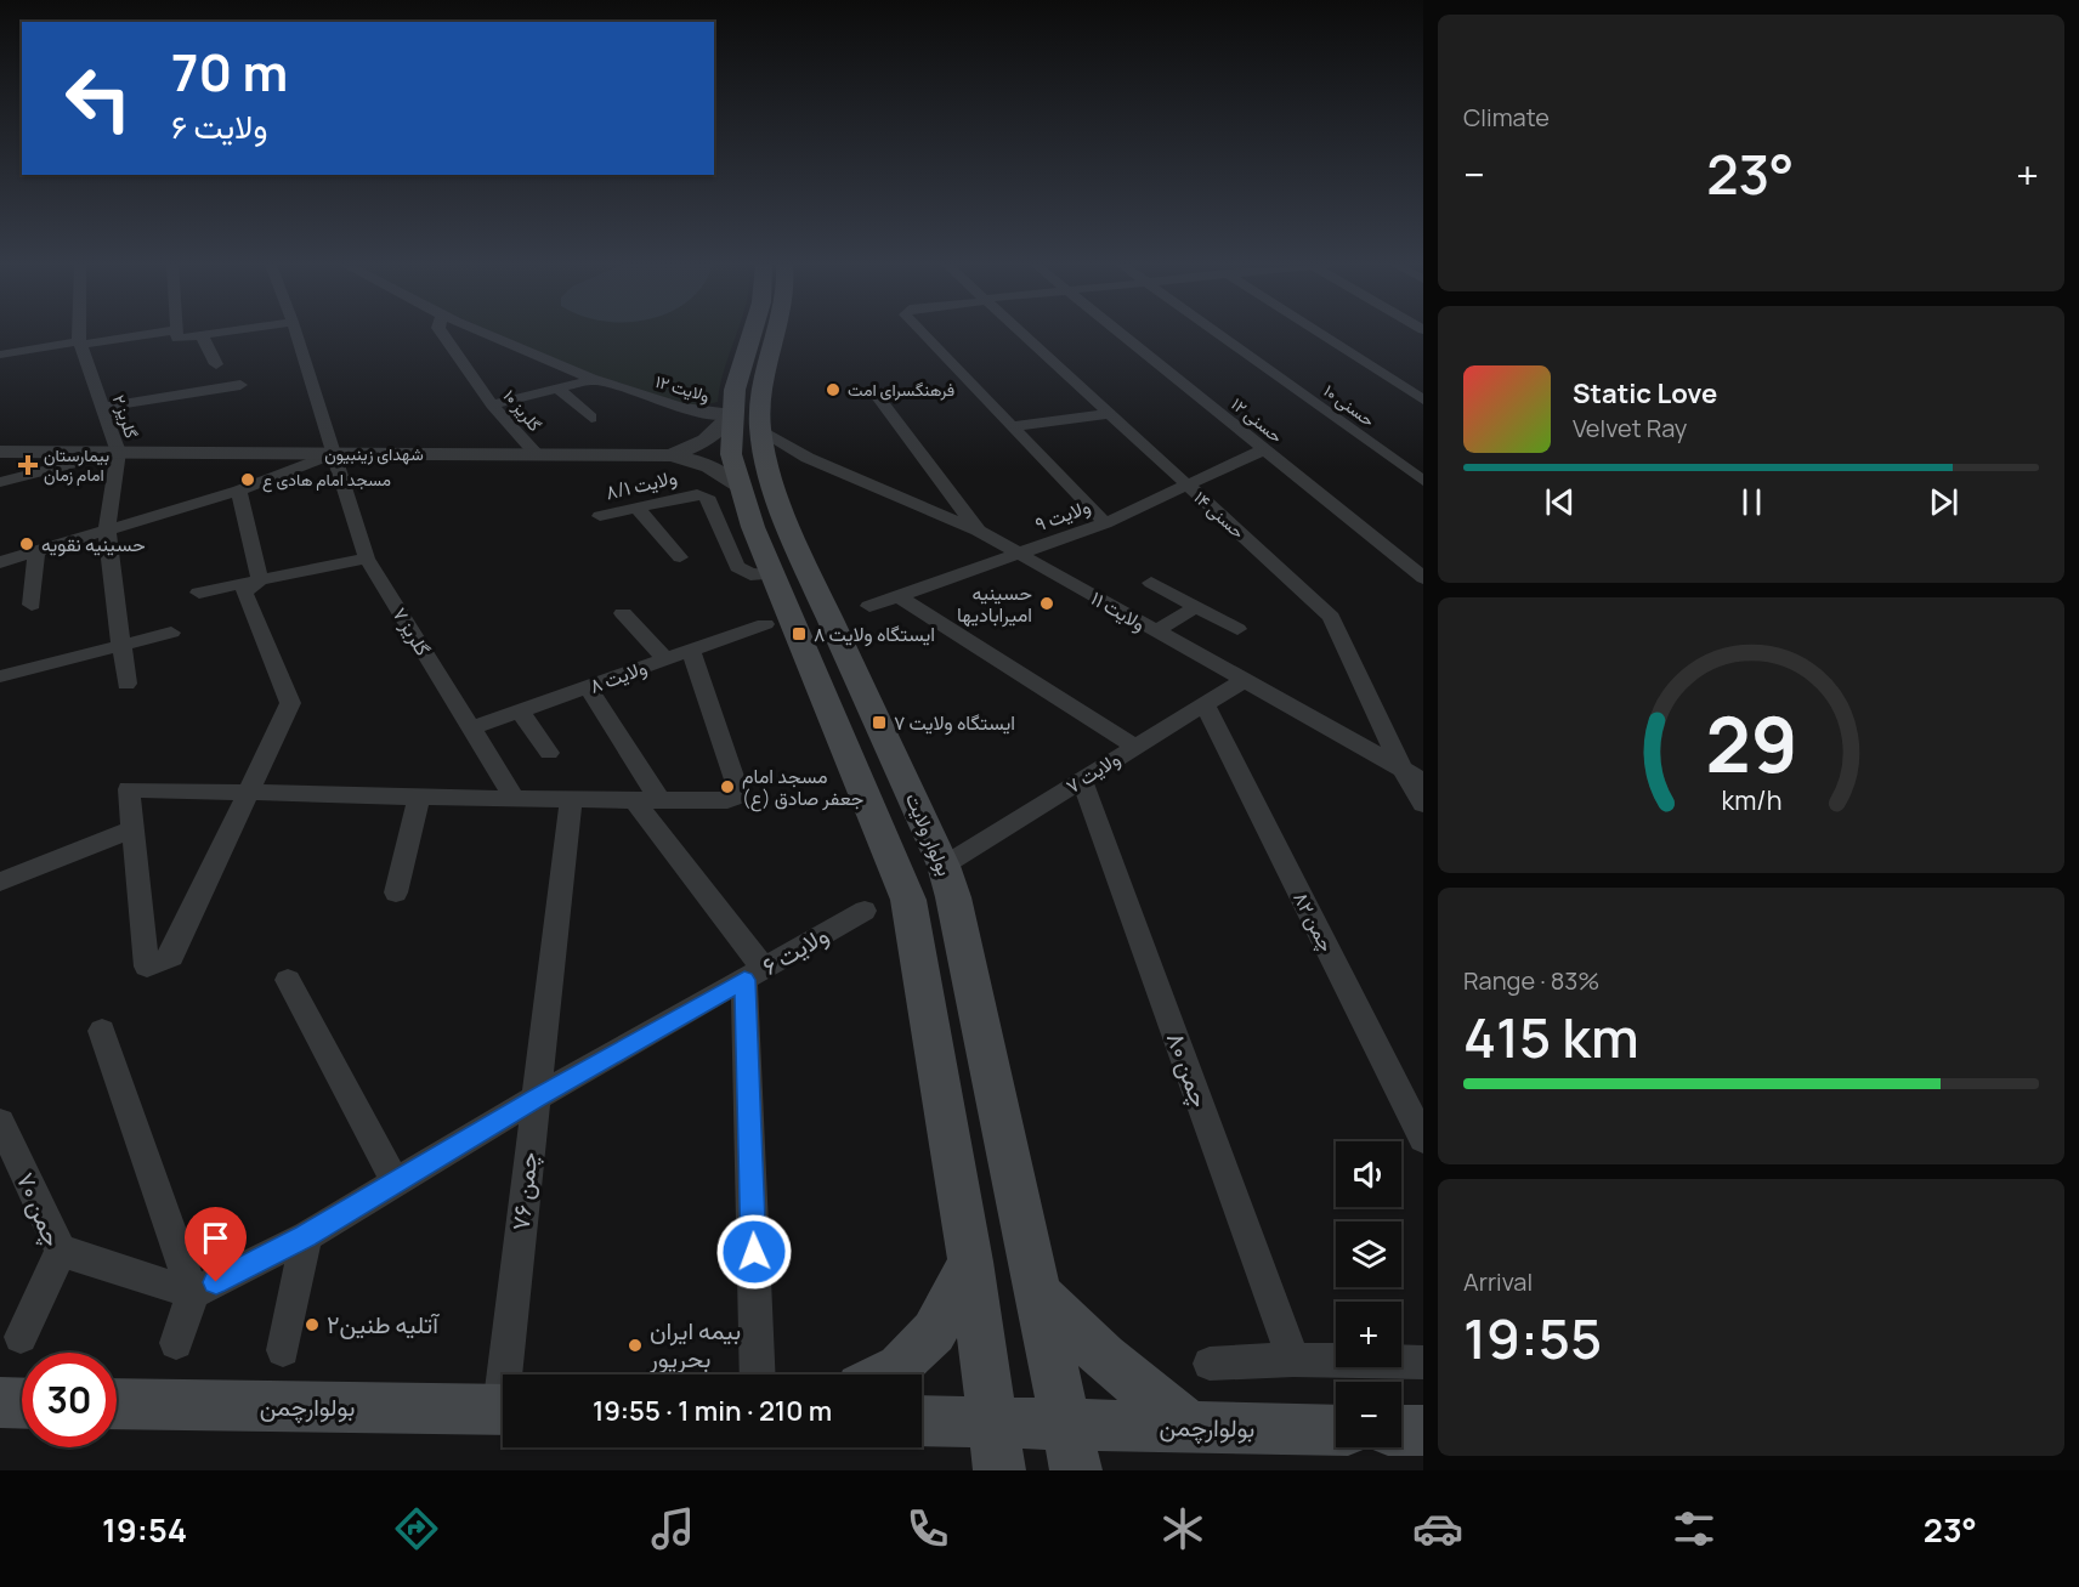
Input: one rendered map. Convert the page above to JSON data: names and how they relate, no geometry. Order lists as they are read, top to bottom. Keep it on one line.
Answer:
{"streets":{"main road":["بولوار ولایت","بولوارچمن"],"street":["ولایت ۱۲","حسنی ۱۰","گلریز ۱۰","گلریز ۲","حسنی ۱۲","شهدای زینبیون","ولایت ۸/۱","ولایت ۹","حسنی ۱۴","ولایت ۱۱","گلریز ۷","ولایت ۸","ولایت ۷","چمن ۸۲","ولایت ۶","چمن ۸۰","چمن ۷۶","چمن ۷۰"]},"crossings":[["ولایت ۱۲","شهدای زینبیون"],["ولایت ۱۲","بولوار ولایت"],["گلریز ۱۰","شهدای زینبیون"],["گلریز ۲","شهدای زینبیون"],["حسنی ۱۲","ولایت ۹"],["شهدای زینبیون","گلریز ۷"],["شهدای زینبیون","بولوار ولایت"],["ولایت ۸/۱","بولوار ولایت"],["ولایت ۹","حسنی ۱۴"],["ولایت ۹","ولایت ۱۱"],["حسنی ۱۴","ولایت ۱۱"],["ولایت ۱۱","ولایت ۷"],["ولایت ۱۱","بولوار ولایت"],["گلریز ۷","ولایت ۸"],["ولایت ۷","بولوار ولایت"],["ولایت ۷","چمن ۸۲"],["ولایت ۷","چمن ۸۰"],["بولوار ولایت","بولوارچمن"],["ولایت ۶","چمن ۷۶"]],"places":{"other":["فرهنگسرای امت","مسجد امام هادی ع","حسینیه نقویه","حسینیه امیرابادیها","مسجد امام جعفر صادق (ع)","آتلیه طنین۲","بيمه ايران بحرپور"],"health":["بیمارستان امام زمان"],"transit":["ایستگاه ولایت ۸","ایستگاه ولایت ۷"]},"page":{"tile":["Climate",["Range · 83%","415 km"],["Arrival","19:55"]],"turn":["70 m","ولایت ۶"],"heat":["−","23°","+"],"song":["Static Love","Velvet Ray"],"map_buttons":["+","−"],"limit":"30","trip":"19:55 · 1 min · 210 m","tabs":["19:54","23°"],"gauge":["29","km/h"]}}
